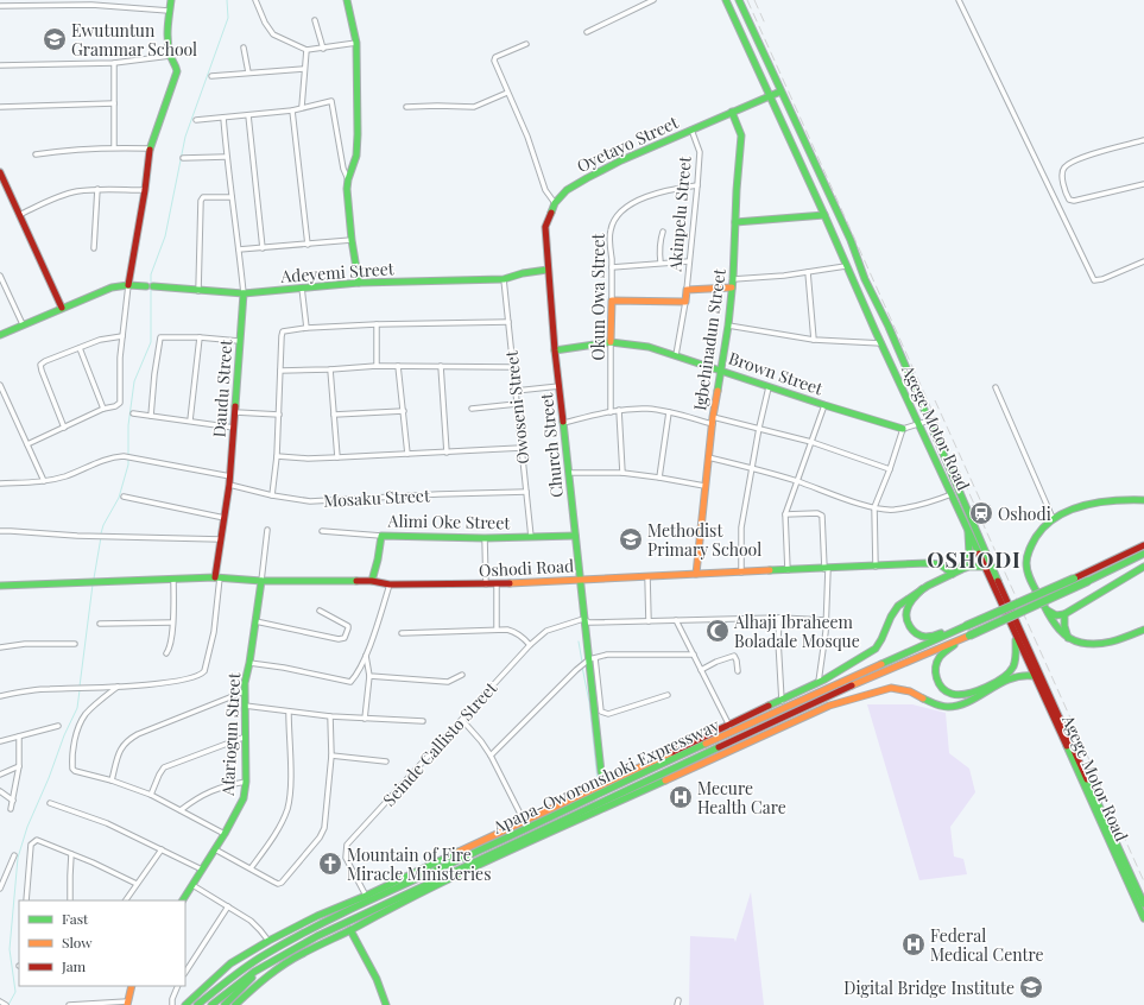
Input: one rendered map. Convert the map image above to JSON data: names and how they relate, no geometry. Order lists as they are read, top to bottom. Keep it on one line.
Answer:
{"streets":{"main road":["Oyetayo Street","Akinpelu Street","Adeyemi Street","Okun Owa Street","Igbehinadun Street","Brown Street","Daudu Street","Agege Motor Road","Church Street","Alimi Oke Street","Oshodi Road","Afariogun Street","Apapa-Oworonshoki Expressway"],"street":["Owoseni Street","Mosaku Street","Seinde Callisto Street"]},"crossings":[["Oyetayo Street","Akinpelu Street"],["Oyetayo Street","Adeyemi Street"],["Oyetayo Street","Igbehinadun Street"],["Oyetayo Street","Agege Motor Road"],["Oyetayo Street","Church Street"],["Akinpelu Street","Okun Owa Street"],["Adeyemi Street","Daudu Street"],["Adeyemi Street","Owoseni Street"],["Adeyemi Street","Church Street"],["Okun Owa Street","Brown Street"],["Igbehinadun Street","Brown Street"],["Igbehinadun Street","Oshodi Road"],["Brown Street","Church Street"],["Daudu Street","Mosaku Street"],["Daudu Street","Oshodi Road"],["Owoseni Street","Mosaku Street"],["Owoseni Street","Alimi Oke Street"],["Agege Motor Road","Apapa-Oworonshoki Expressway"],["Church Street","Alimi Oke Street"],["Church Street","Oshodi Road"],["Church Street","Seinde Callisto Street"],["Church Street","Apapa-Oworonshoki Expressway"],["Oshodi Road","Afariogun Street"],["Oshodi Road","Apapa-Oworonshoki Expressway"],["Seinde Callisto Street","Apapa-Oworonshoki Expressway"]],"districts":["OSHODI"],"places":{"school or university":["Ewutuntun Grammar School","Methodist Primary School","Digital Bridge Institute"],"station":["Oshodi"],"mosque":["Alhaji Ibraheem Boladale Mosque"],"hospital":["Mecure Health Care","Federal Medical Centre"],"church":["Mountain of Fire Miracle Ministeries"]},"legend":["Fast","Slow","Jam"]}
